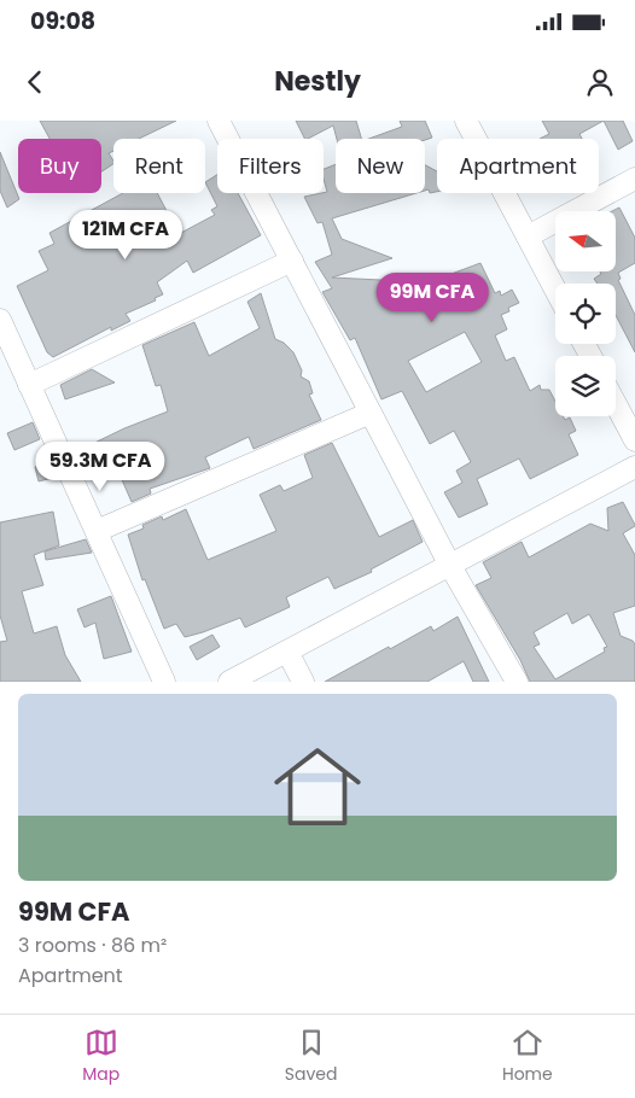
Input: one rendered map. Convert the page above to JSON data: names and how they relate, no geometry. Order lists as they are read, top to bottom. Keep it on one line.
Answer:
{"north":"left","page":{"status":"09:08","header":"Nestly","chip":["Buy","Rent","Filters","New","Apartment"],"price":["121M CFA","99M CFA","59.3M CFA"],"list":[{"name":"99M CFA","note":"3 rooms · 86 m² · Apartment"}],"tabs":["Map","Saved","Home"]}}
